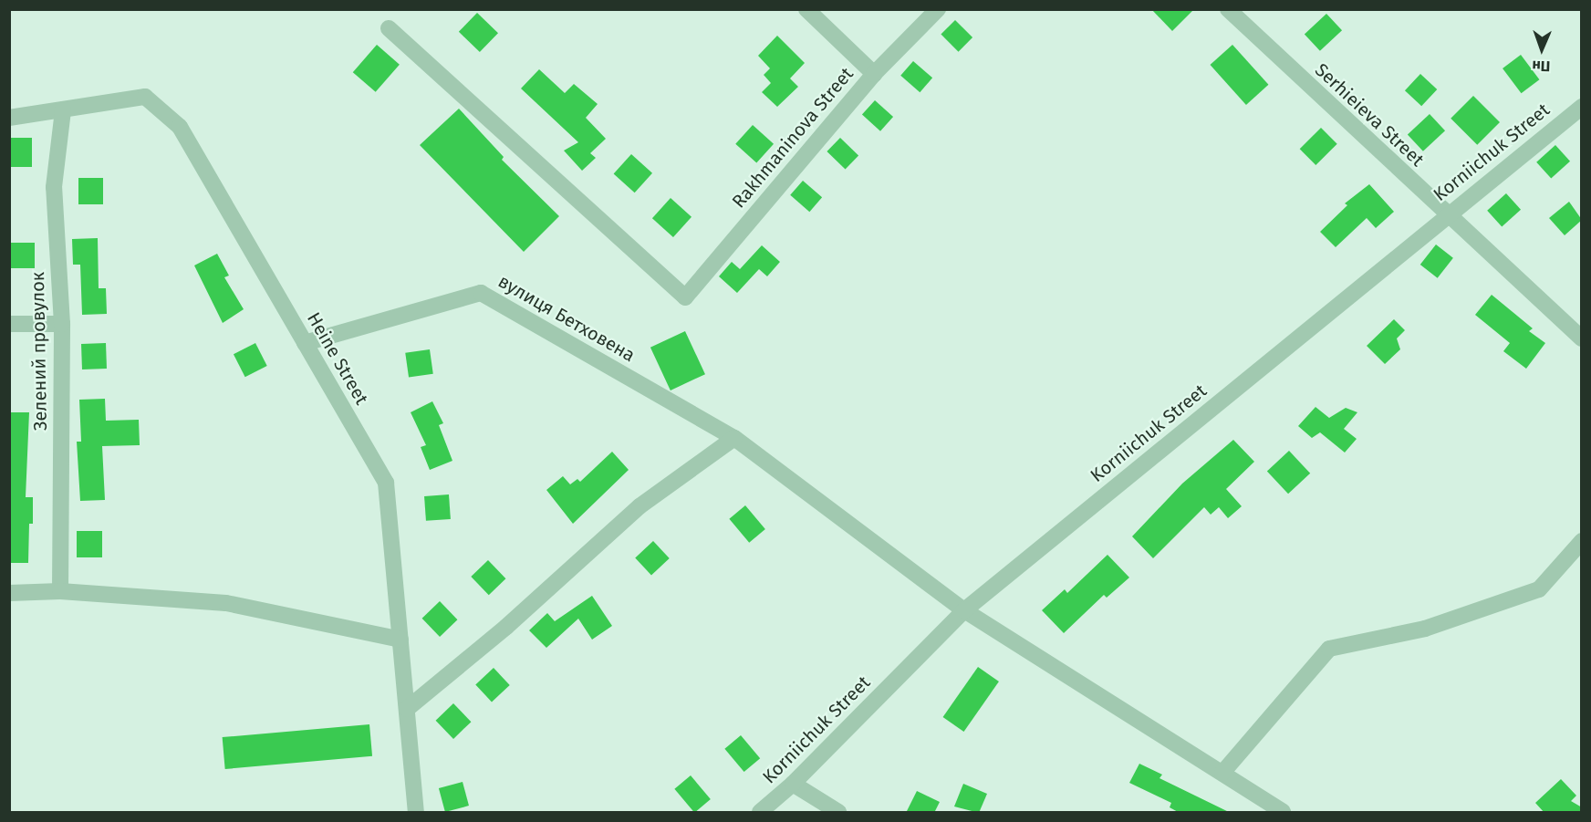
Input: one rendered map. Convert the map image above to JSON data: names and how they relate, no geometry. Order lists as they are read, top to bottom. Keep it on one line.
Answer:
{"streets":{"street":["Serhieieva Street","Rakhmaninova Street","Korniichuk Street","вулиця Бетховена","Зелений провулок","Heine Street"]},"crossings":[["Serhieieva Street","Korniichuk Street"],["Korniichuk Street","вулиця Бетховена"],["вулиця Бетховена","Heine Street"],["Зелений провулок","Heine Street"]],"north":"bottom"}
